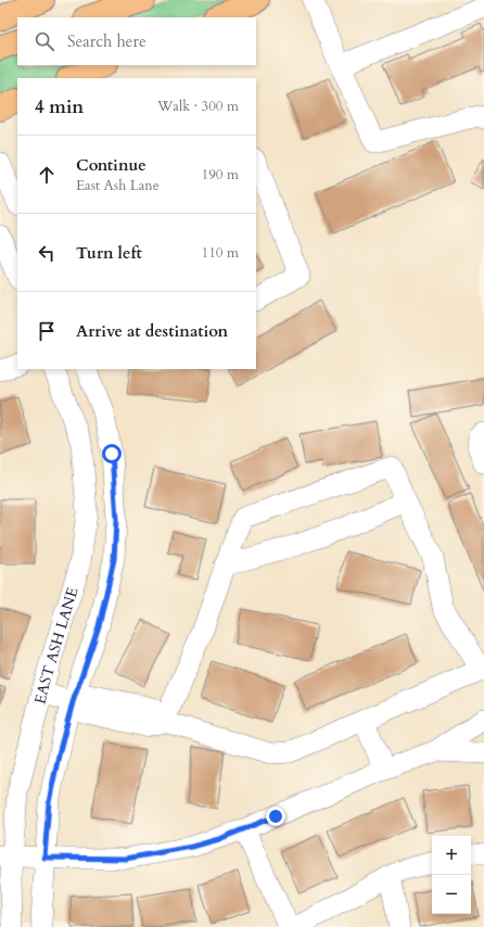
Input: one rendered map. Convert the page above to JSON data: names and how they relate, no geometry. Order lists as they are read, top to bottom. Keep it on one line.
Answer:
{"streets":{"street":["EAST ASH LANE"]},"page":{"search":"Search here","heading":["4 min","Walk · 300 m"],"list":[["Continue","East Ash Lane","190 m"],["Turn left","110 m"],"Arrive at destination"],"map_buttons":["+","−"]}}
